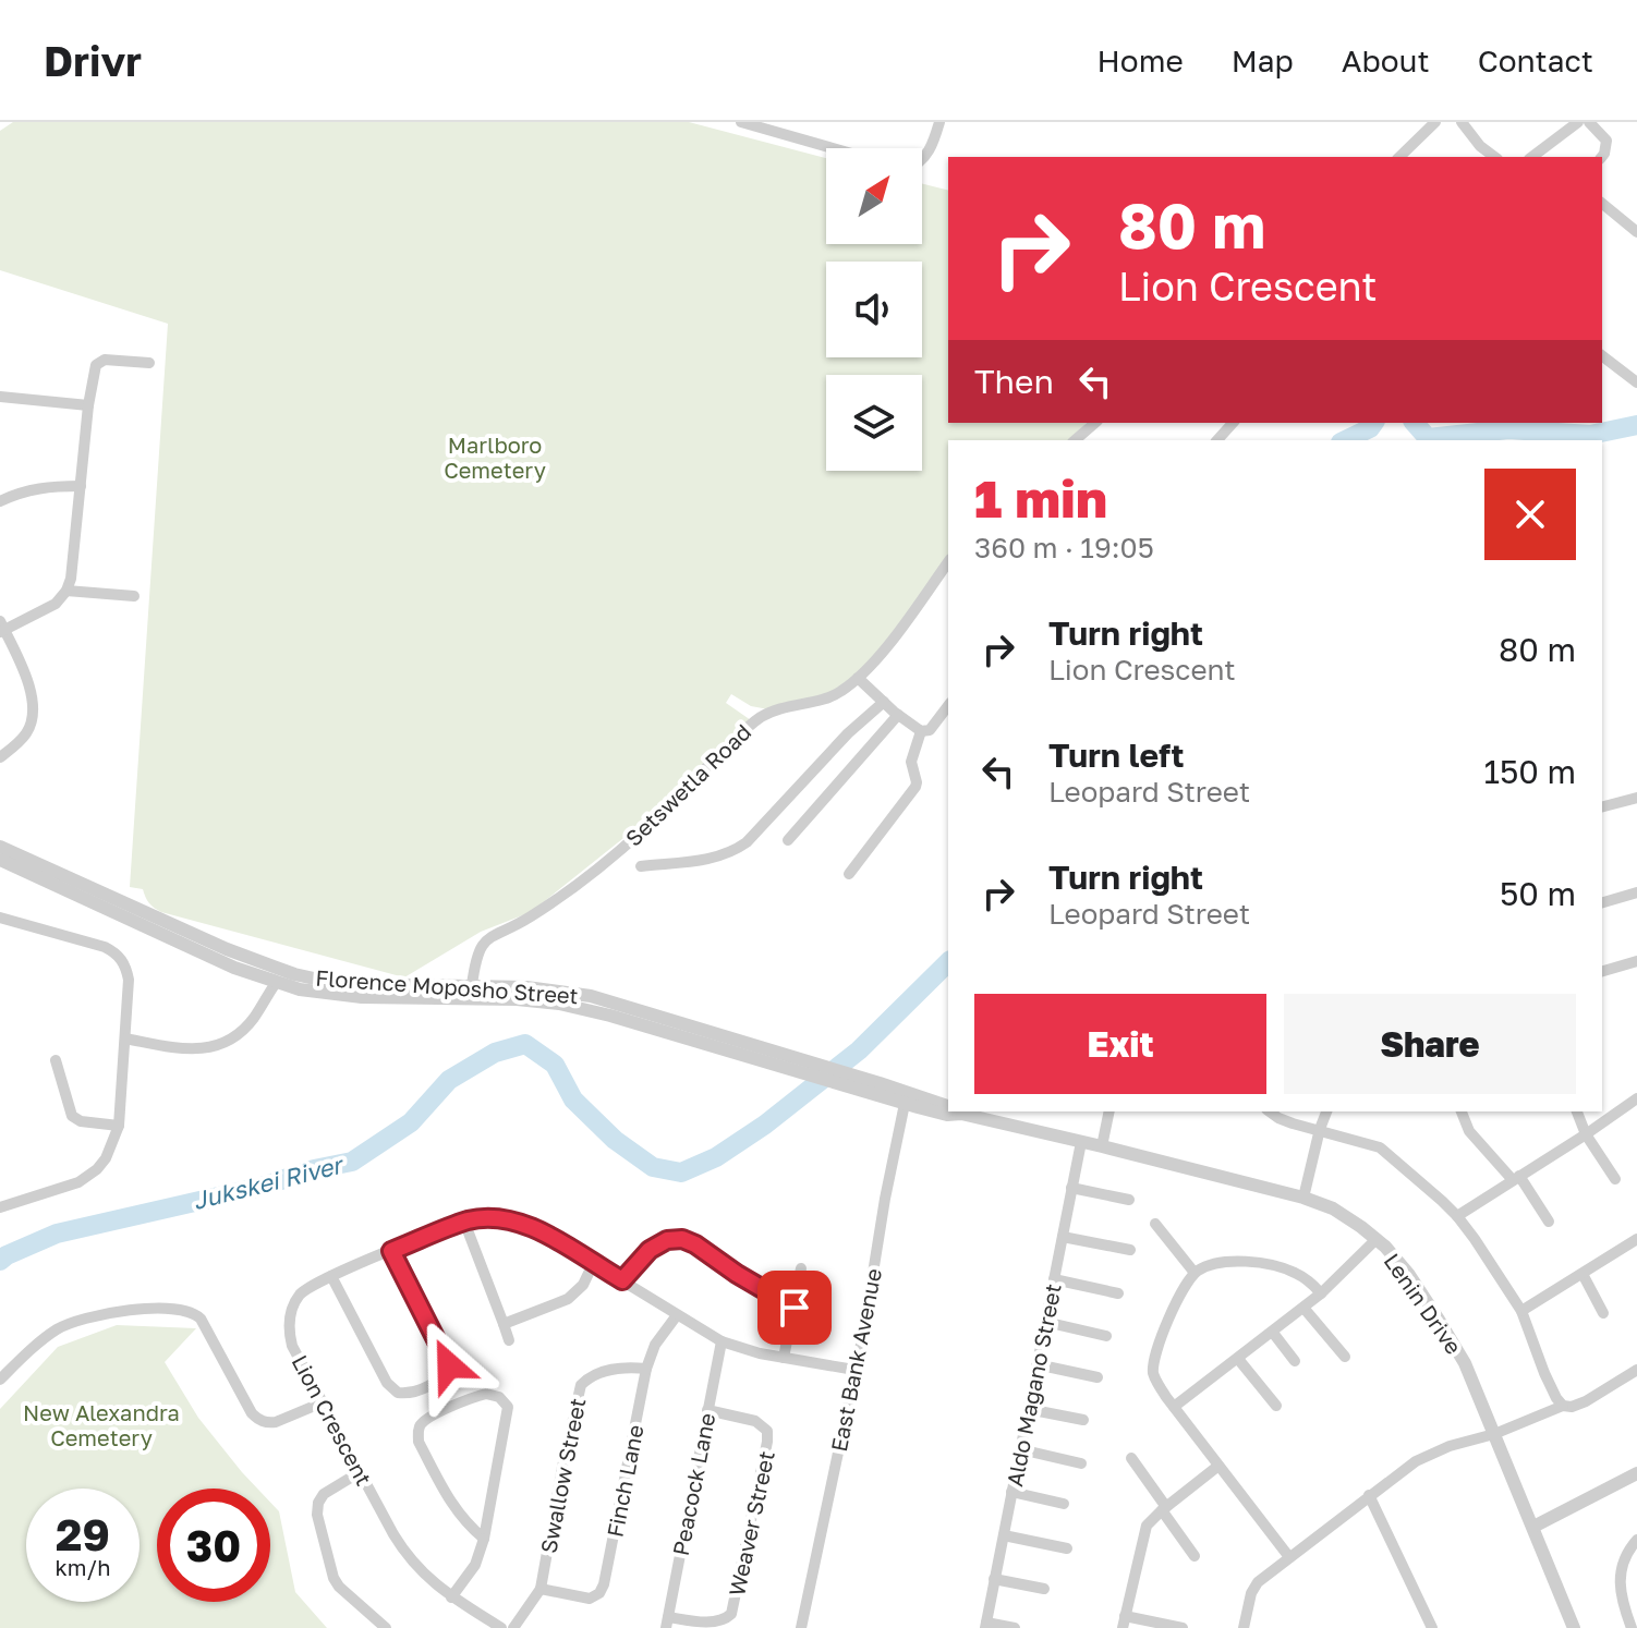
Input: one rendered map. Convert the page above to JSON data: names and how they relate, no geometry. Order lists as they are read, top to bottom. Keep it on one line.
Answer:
{"streets":{"street":["Setswetla Road","Florence Moposho Street","Lenin Drive","East Bank Avenue","Aldo Magano Street","Lion Crescent","Swallow Street","Finch Lane","Peacock Lane","Weaver Street"]},"crossings":[["Setswetla Road","Florence Moposho Street"],["Florence Moposho Street","Lenin Drive"],["Florence Moposho Street","East Bank Avenue"],["Lenin Drive","East Bank Avenue"],["Lenin Drive","Aldo Magano Street"],["East Bank Avenue","Lion Crescent"],["Lion Crescent","Finch Lane"],["Lion Crescent","Peacock Lane"],["Swallow Street","Finch Lane"],["Peacock Lane","Weaver Street"]],"water":["Jukskei River"],"parks":["Marlboro Cemetery","New Alexandra Cemetery"],"north":"top right","page":{"header":"Drivr","nav":["Home","Map","About","Contact"],"turn":["80 m","Lion Crescent"],"then":"Then","heading":["1 min","360 m · 19:05"],"list":[{"name":"Turn right","note":"Lion Crescent","value":"80 m"},{"name":"Turn left","note":"Leopard Street","value":"150 m"},{"name":"Turn right","note":"Leopard Street","value":"50 m"}],"buttons":["Exit","Share"],"speed":"29 km/h","limit":"30"}}
